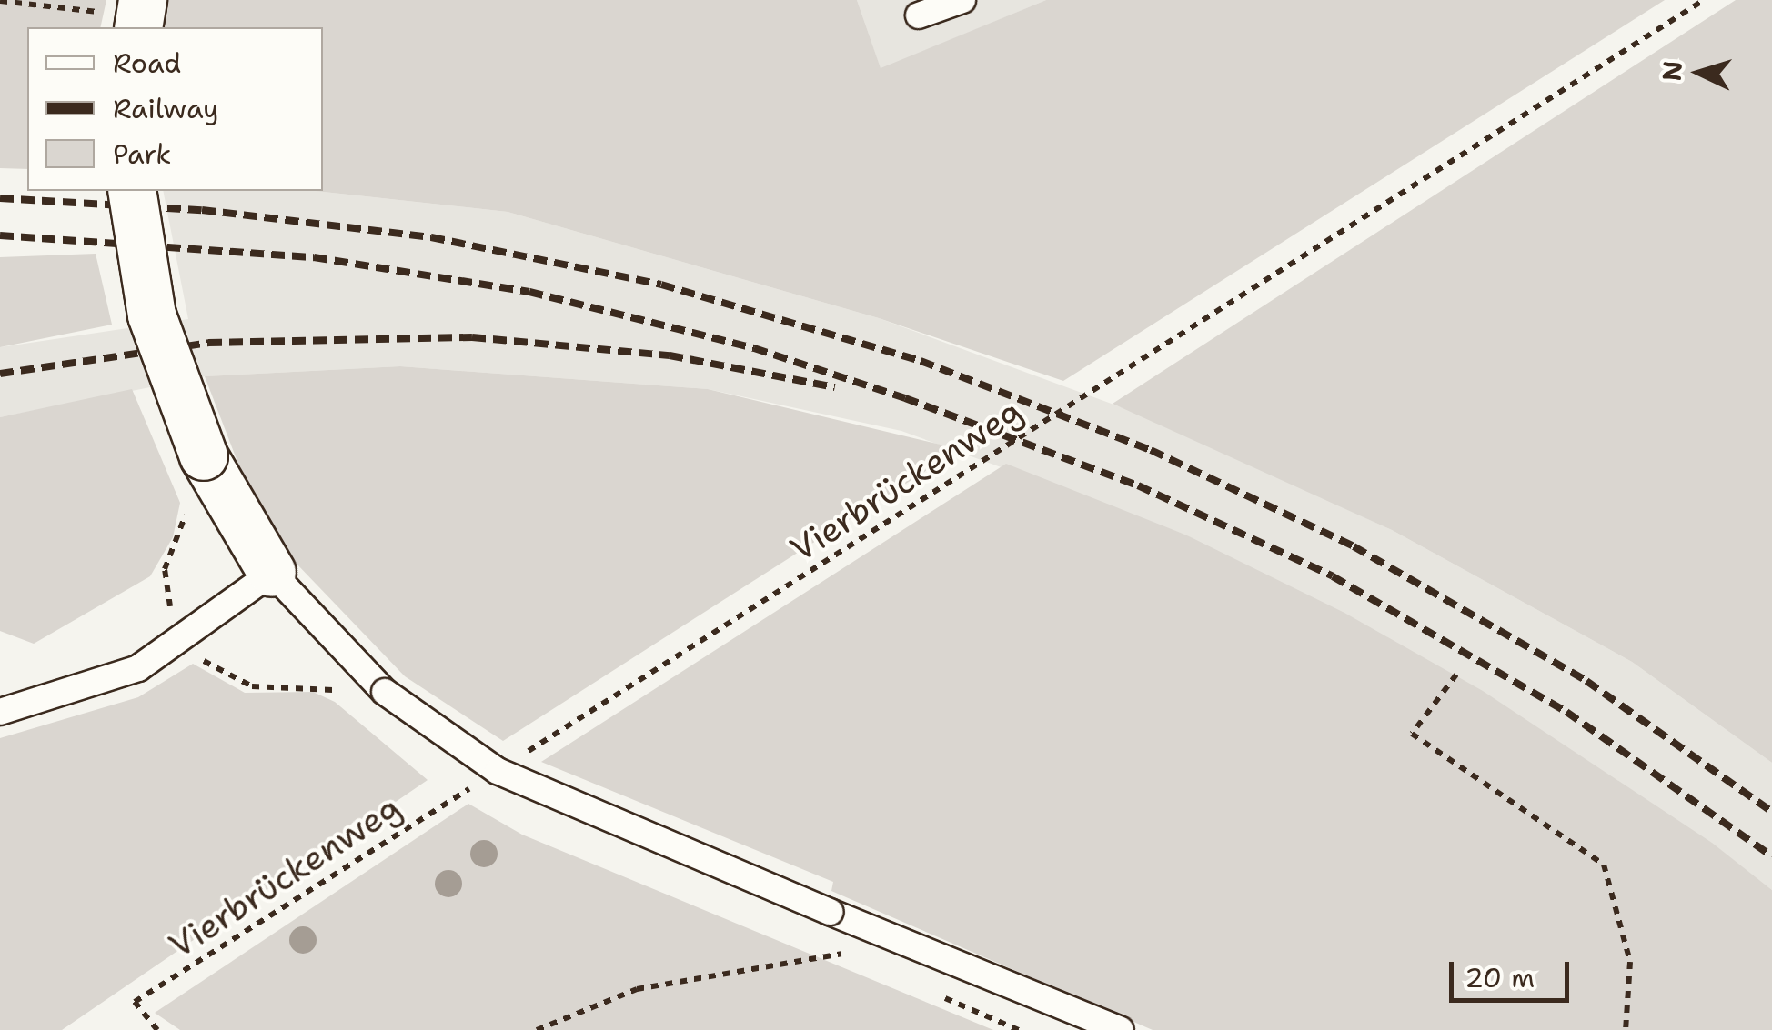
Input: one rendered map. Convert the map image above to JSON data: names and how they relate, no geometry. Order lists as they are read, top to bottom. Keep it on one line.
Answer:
{"streets":{"path":["Vierbrückenweg"]},"legend":["Road","Railway","Park"],"scale_bar":"20 m","north":"left"}
